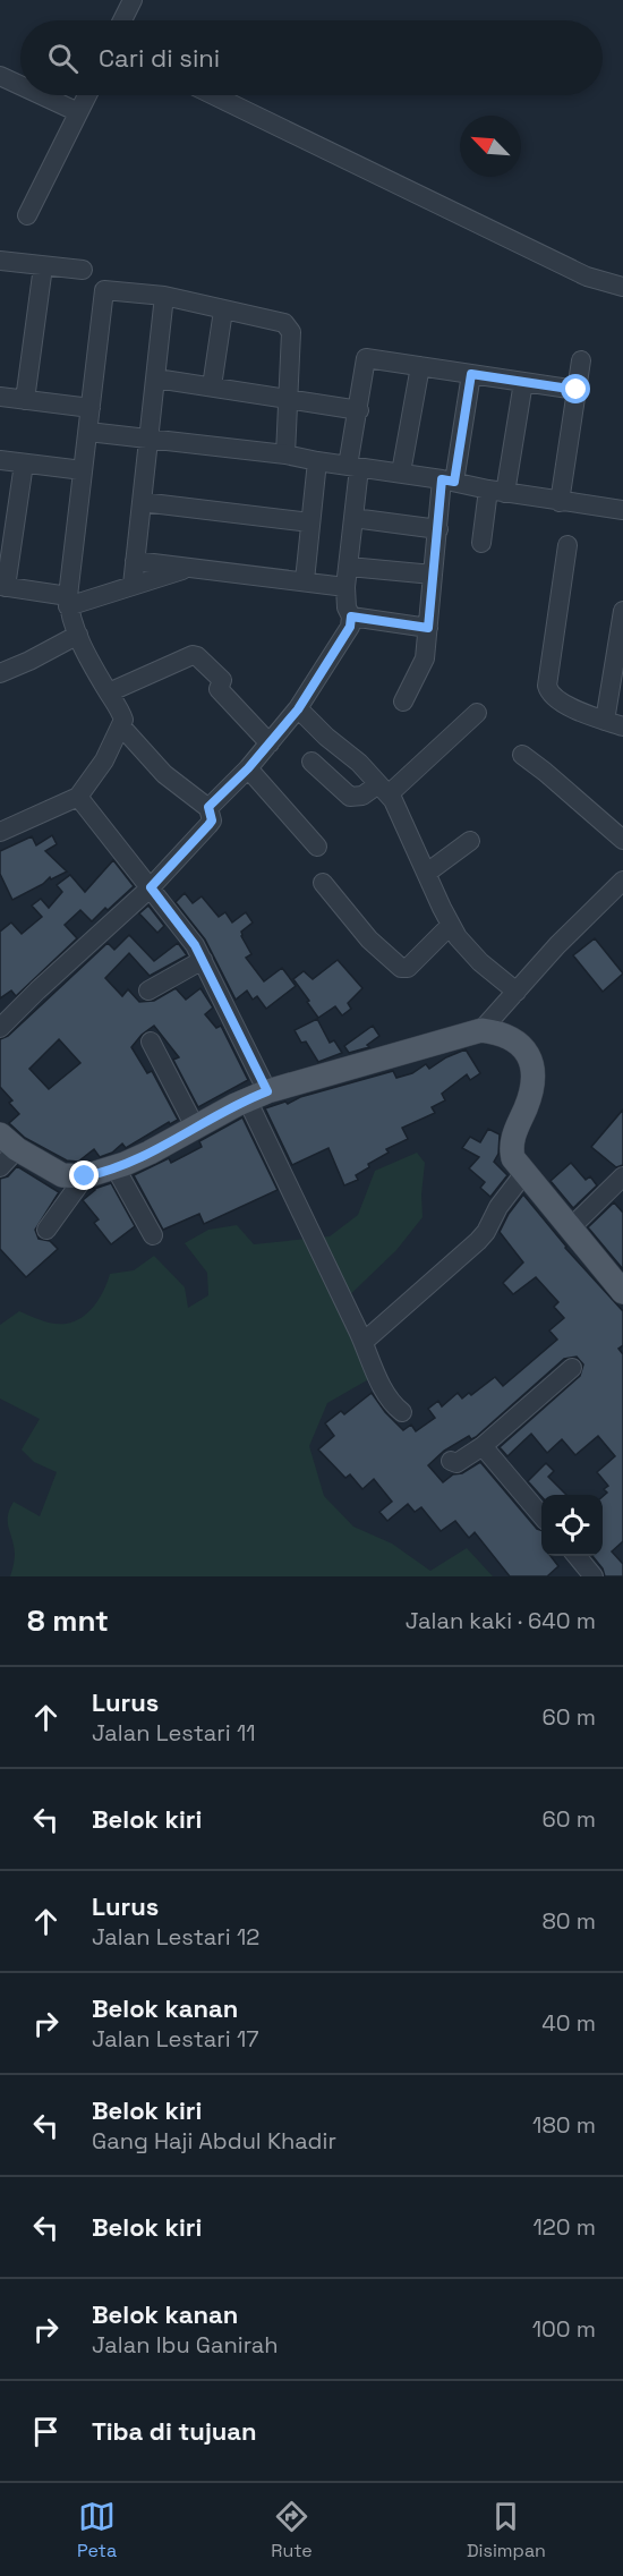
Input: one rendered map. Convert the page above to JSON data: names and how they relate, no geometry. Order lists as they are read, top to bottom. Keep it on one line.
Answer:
{"north":"top left","page":{"search":"Cari di sini","heading":["8 mnt","Jalan kaki · 640 m"],"list":[["Lurus","Jalan Lestari 11","60 m"],["Belok kiri","60 m"],["Lurus","Jalan Lestari 12","80 m"],["Belok kanan","Jalan Lestari 17","40 m"],["Belok kiri","Gang Haji Abdul Khadir","180 m"],["Belok kiri","120 m"],["Belok kanan","Jalan Ibu Ganirah","100 m"],"Tiba di tujuan"],"nav":["Peta","Rute","Disimpan"]}}
